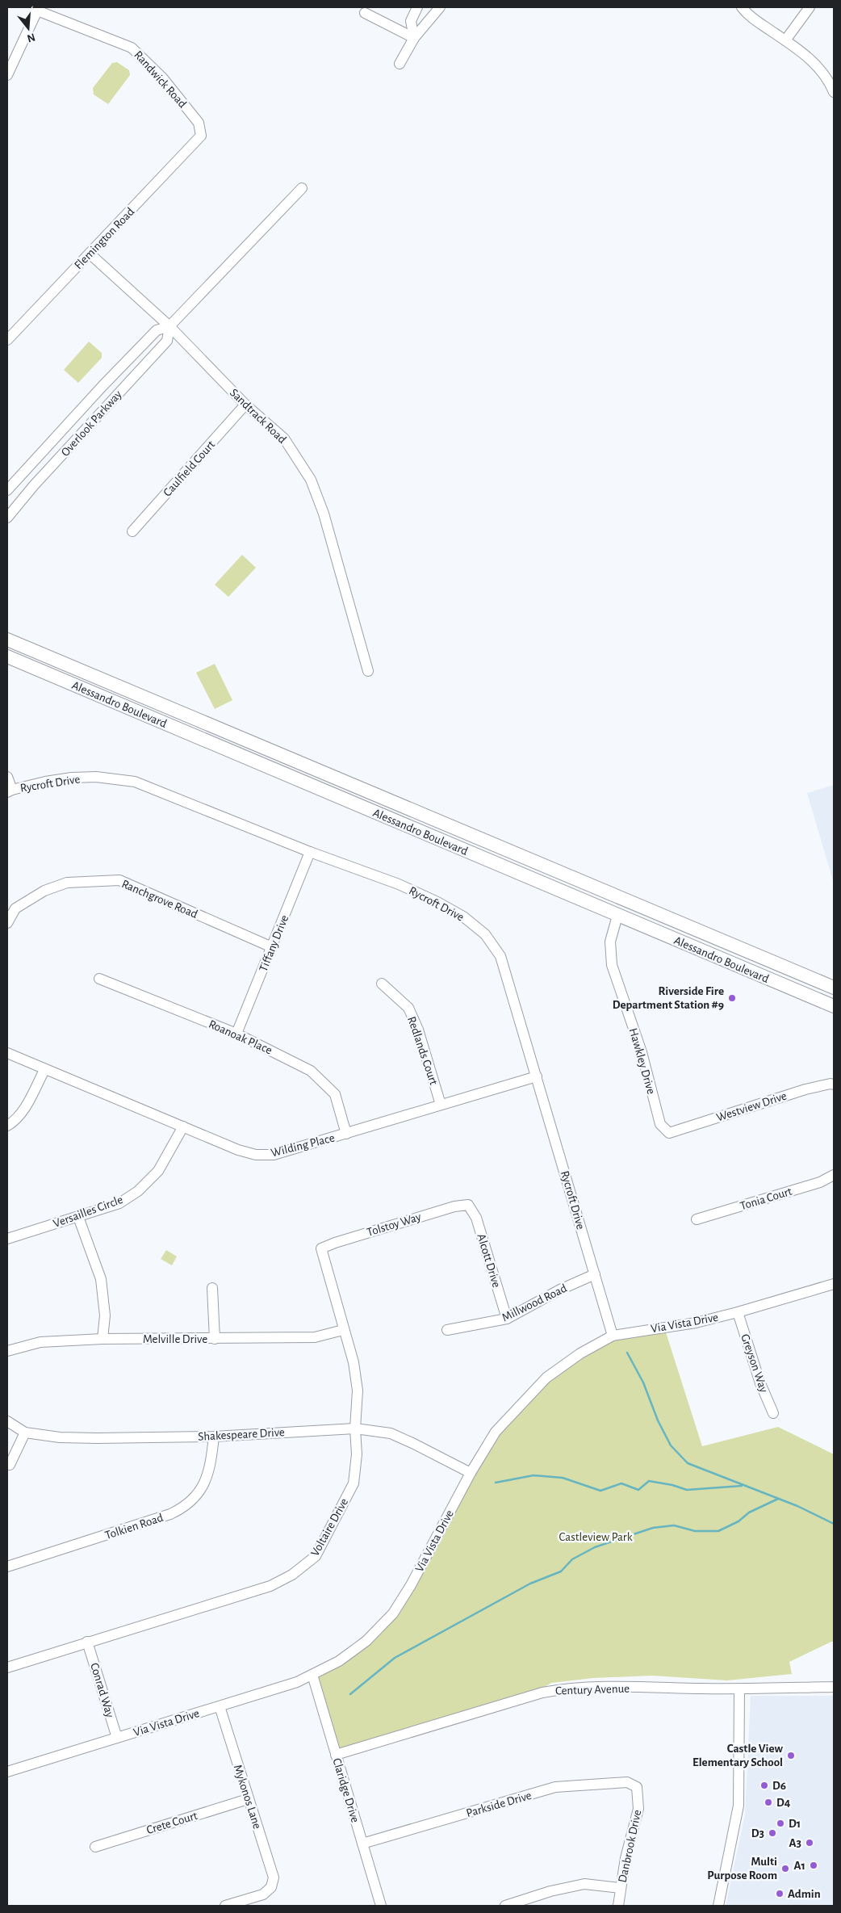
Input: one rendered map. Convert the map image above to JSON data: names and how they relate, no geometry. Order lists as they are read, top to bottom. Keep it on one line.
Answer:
{"streets":{"main road":["Alessandro Boulevard"],"street":["Randwick Road","Flemington Road","Sandtrack Road","Overlook Parkway","Caulfield Court","Rycroft Drive","Ranchgrove Road","Tiffany Drive","Roanoak Place","Redlands Court","Hawkley Drive","Westview Drive","Wilding Place","Tonia Court","Versailles Circle","Tolstoy Way","Alcott Drive","Millwood Road","Via Vista Drive","Melville Drive","Greyson Way","Shakespeare Drive","Tolkien Road","Voltaire Drive","Century Avenue","Conrad Way","Claridge Drive","Mykonos Lane","Parkside Drive","Crete Court","Danbrook Drive"]},"crossings":[["Randwick Road","Flemington Road"],["Flemington Road","Sandtrack Road"],["Sandtrack Road","Overlook Parkway"],["Sandtrack Road","Caulfield Court"],["Alessandro Boulevard","Hawkley Drive"],["Rycroft Drive","Tiffany Drive"],["Rycroft Drive","Wilding Place"],["Rycroft Drive","Millwood Road"],["Rycroft Drive","Via Vista Drive"],["Ranchgrove Road","Tiffany Drive"],["Tiffany Drive","Roanoak Place"],["Roanoak Place","Wilding Place"],["Redlands Court","Wilding Place"],["Hawkley Drive","Westview Drive"],["Wilding Place","Versailles Circle"],["Tolstoy Way","Alcott Drive"],["Tolstoy Way","Voltaire Drive"],["Alcott Drive","Millwood Road"],["Via Vista Drive","Greyson Way"],["Via Vista Drive","Shakespeare Drive"],["Via Vista Drive","Conrad Way"],["Via Vista Drive","Claridge Drive"],["Via Vista Drive","Mykonos Lane"],["Melville Drive","Voltaire Drive"],["Shakespeare Drive","Tolkien Road"],["Shakespeare Drive","Voltaire Drive"],["Voltaire Drive","Conrad Way"],["Century Avenue","Claridge Drive"],["Claridge Drive","Parkside Drive"],["Mykonos Lane","Crete Court"],["Parkside Drive","Danbrook Drive"]],"parks":["Castleview Park"],"places":["Riverside Fire Department Station #9","Castle View Elementary School","D6","D4","D1","D3","A3","A1","Multi Purpose Room","Admin"],"north":"bottom"}
